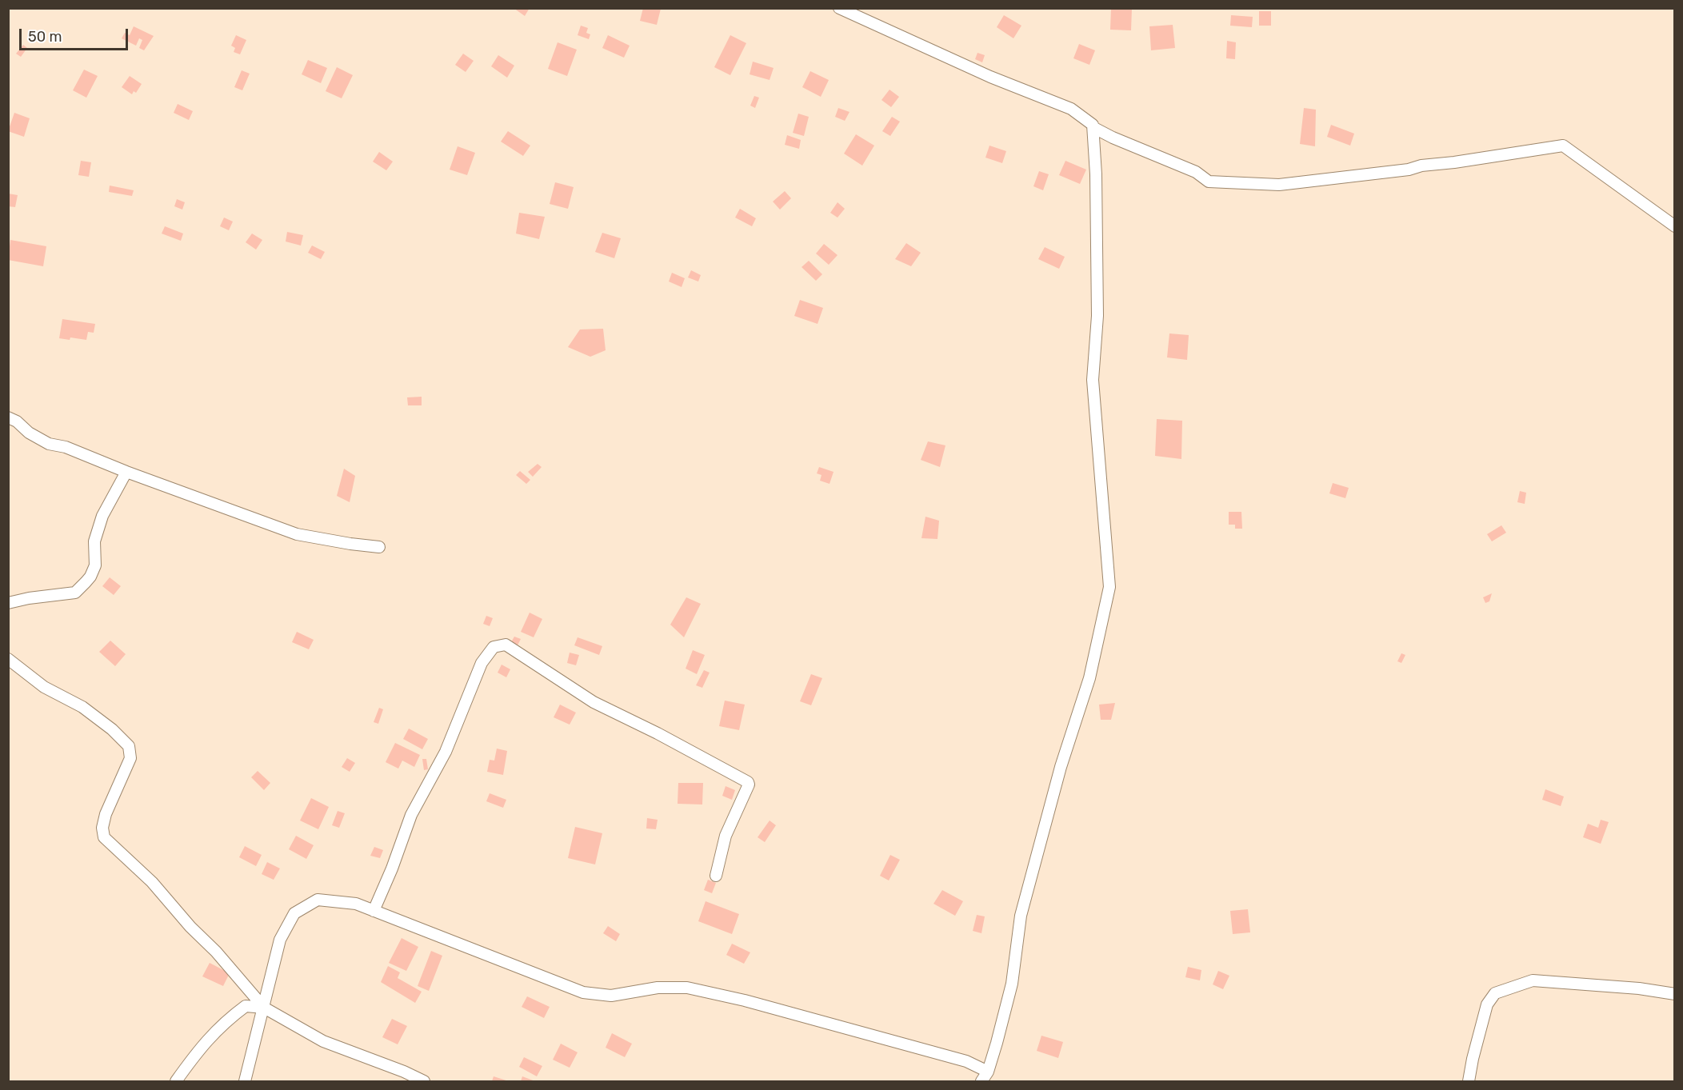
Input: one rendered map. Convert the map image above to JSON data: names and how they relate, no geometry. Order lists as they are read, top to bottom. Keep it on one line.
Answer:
{"scale_bar":"50 m"}
